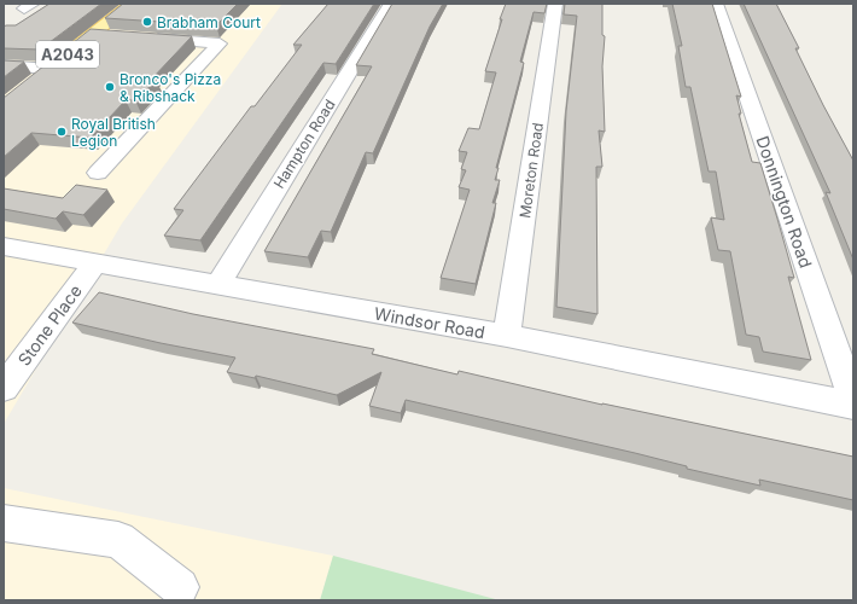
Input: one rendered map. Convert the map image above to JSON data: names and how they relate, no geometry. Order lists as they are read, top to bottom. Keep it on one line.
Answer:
{"streets":{"main road":["A2043"],"street":["Hampton Road","Moreton Road","Donnington Road","Windsor Road","Stone Place"]},"crossings":[["Hampton Road","Windsor Road"],["Moreton Road","Windsor Road"],["Windsor Road","Stone Place"]],"places":["Brabham Court","Bronco's Pizza & Ribshack","Royal British Legion"]}
